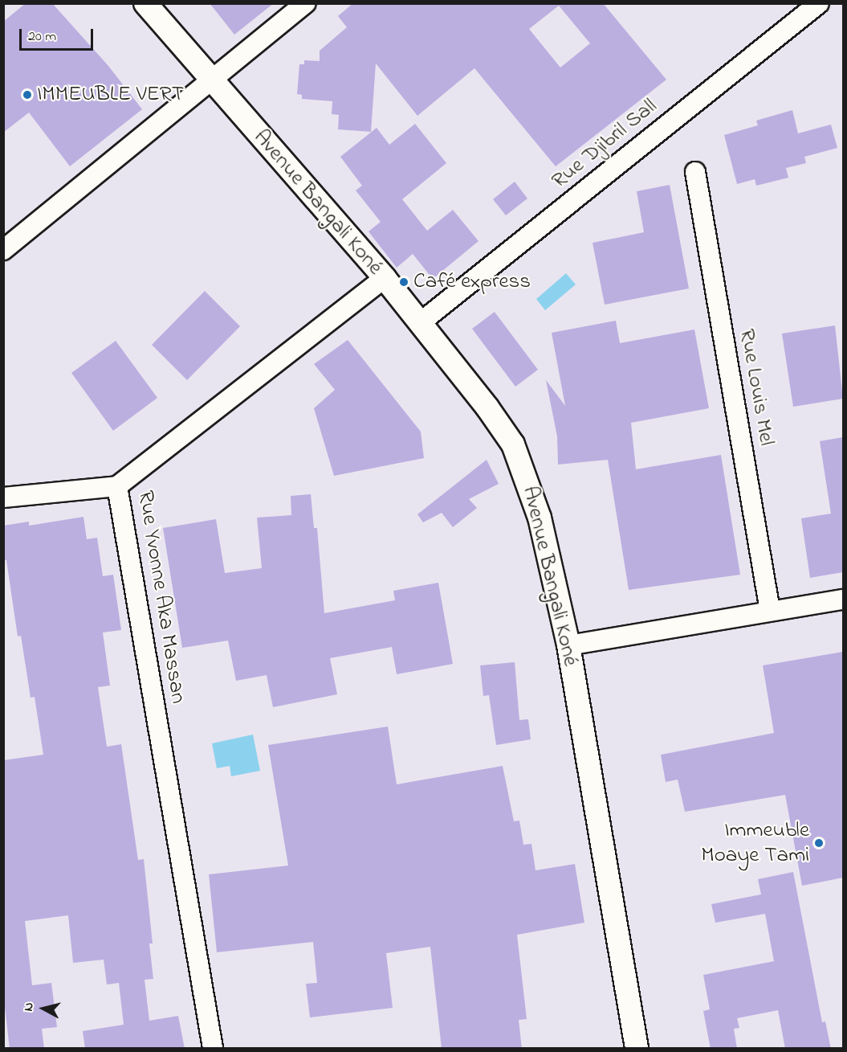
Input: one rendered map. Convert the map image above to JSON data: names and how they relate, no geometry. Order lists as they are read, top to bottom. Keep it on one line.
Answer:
{"streets":{"street":["Rue Djibril Sall","Avenue Bangali Koné","Rue Louis Mel","Rue Yvonne Aka Massan"]},"crossings":[["Rue Djibril Sall","Avenue Bangali Koné"],["Avenue Bangali Koné","Rue Yvonne Aka Massan"]],"places":["IMMEUBLE VERT","Café express","Immeuble Moaye Tami"],"scale_bar":"20 m","north":"left"}
